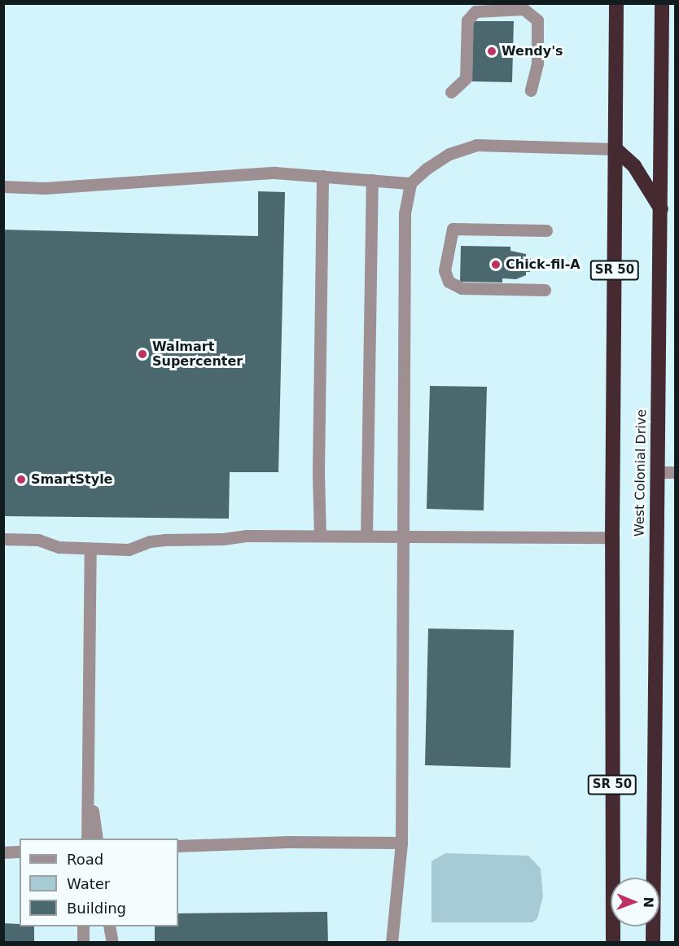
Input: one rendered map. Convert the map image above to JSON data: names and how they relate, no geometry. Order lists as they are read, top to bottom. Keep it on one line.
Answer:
{"streets":{"highway":["SR 50","West Colonial Drive"]},"places":["Wendy's","Chick-fil-A","Walmart Supercenter","SmartStyle"],"legend":["Road","Water","Building"],"north":"right"}
